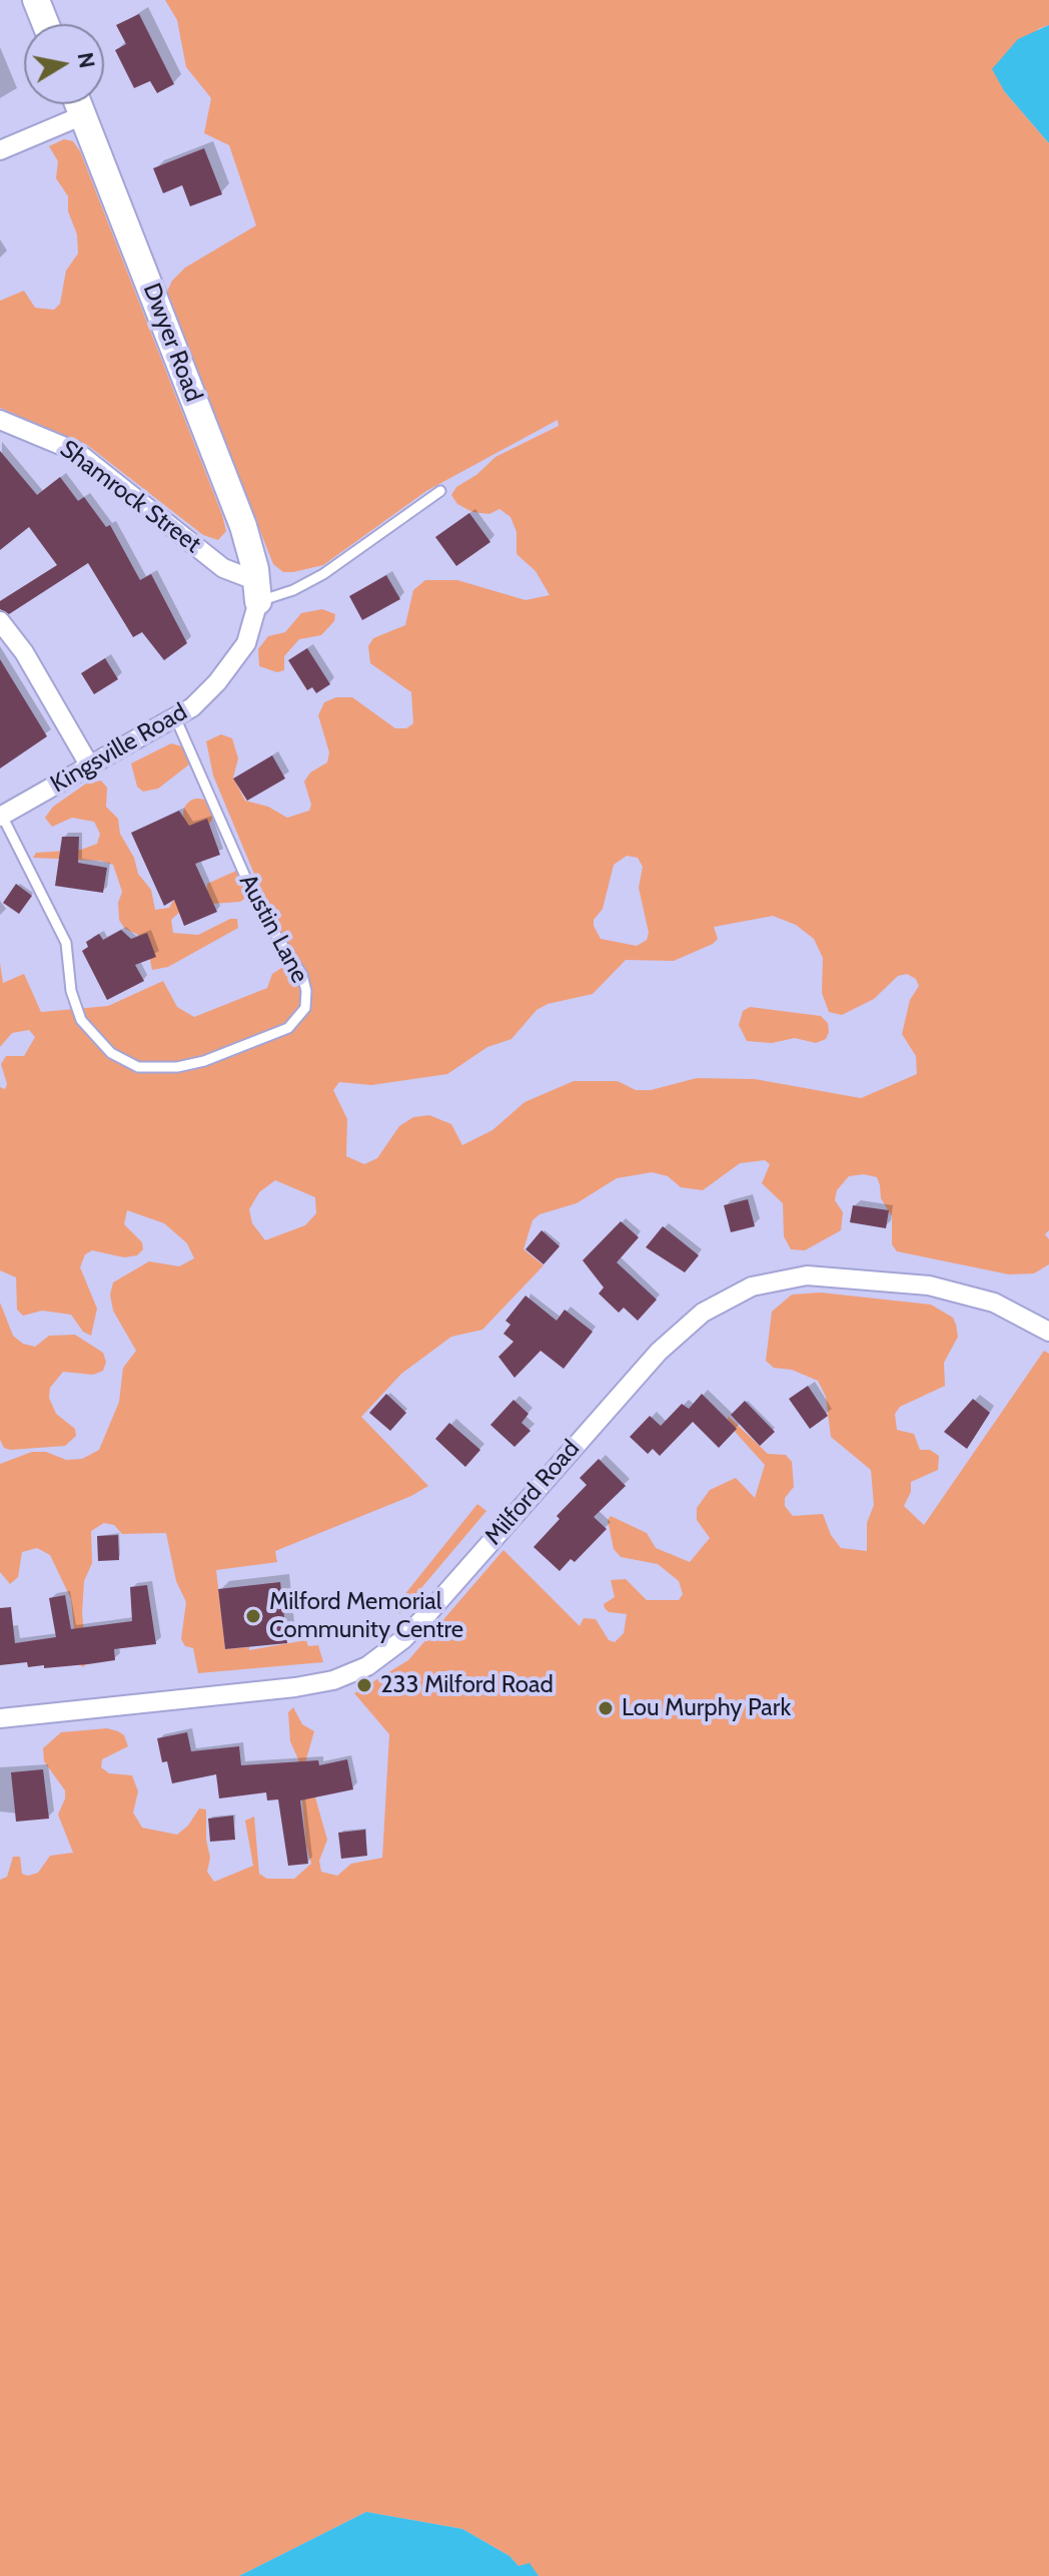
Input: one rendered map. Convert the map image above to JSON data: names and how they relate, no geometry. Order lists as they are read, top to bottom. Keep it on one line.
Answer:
{"streets":{"street":["Dwyer Road","Shamrock Street","Kingsville Road","Milford Road"],"lane":["Austin Lane"]},"crossings":[["Dwyer Road","Shamrock Street"],["Dwyer Road","Kingsville Road"],["Shamrock Street","Kingsville Road"],["Kingsville Road","Austin Lane"]],"places":["Milford Memorial Community Centre","233 Milford Road","Lou Murphy Park"],"north":"right"}
